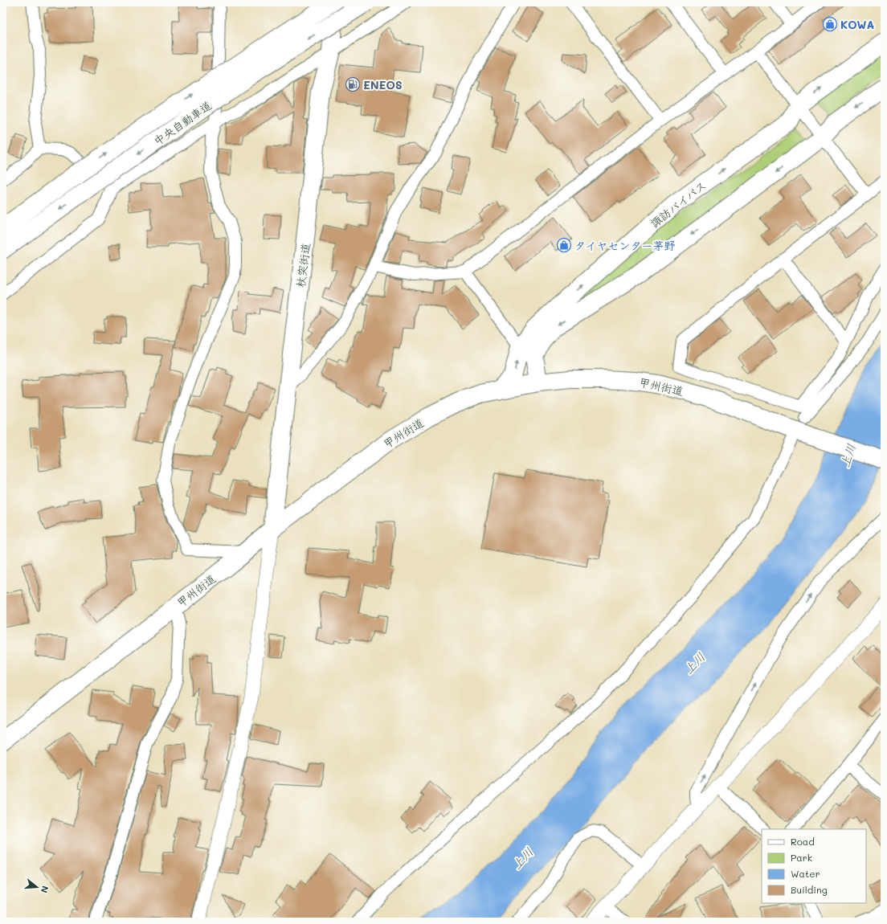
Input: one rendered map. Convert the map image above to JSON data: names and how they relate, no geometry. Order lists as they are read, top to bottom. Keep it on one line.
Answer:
{"streets":{"main road":["中央自動車道","諏訪バイパス","杖突街道","甲州街道"]},"crossings":[["中央自動車道","杖突街道"],["諏訪バイパス","甲州街道"],["杖突街道","甲州街道"]],"water":["上川"],"places":{"shop":["KOWA","タイヤセンター茅野"],"fuel station":["ENEOS"]},"legend":["Road","Park","Water","Building"],"north":"right"}
